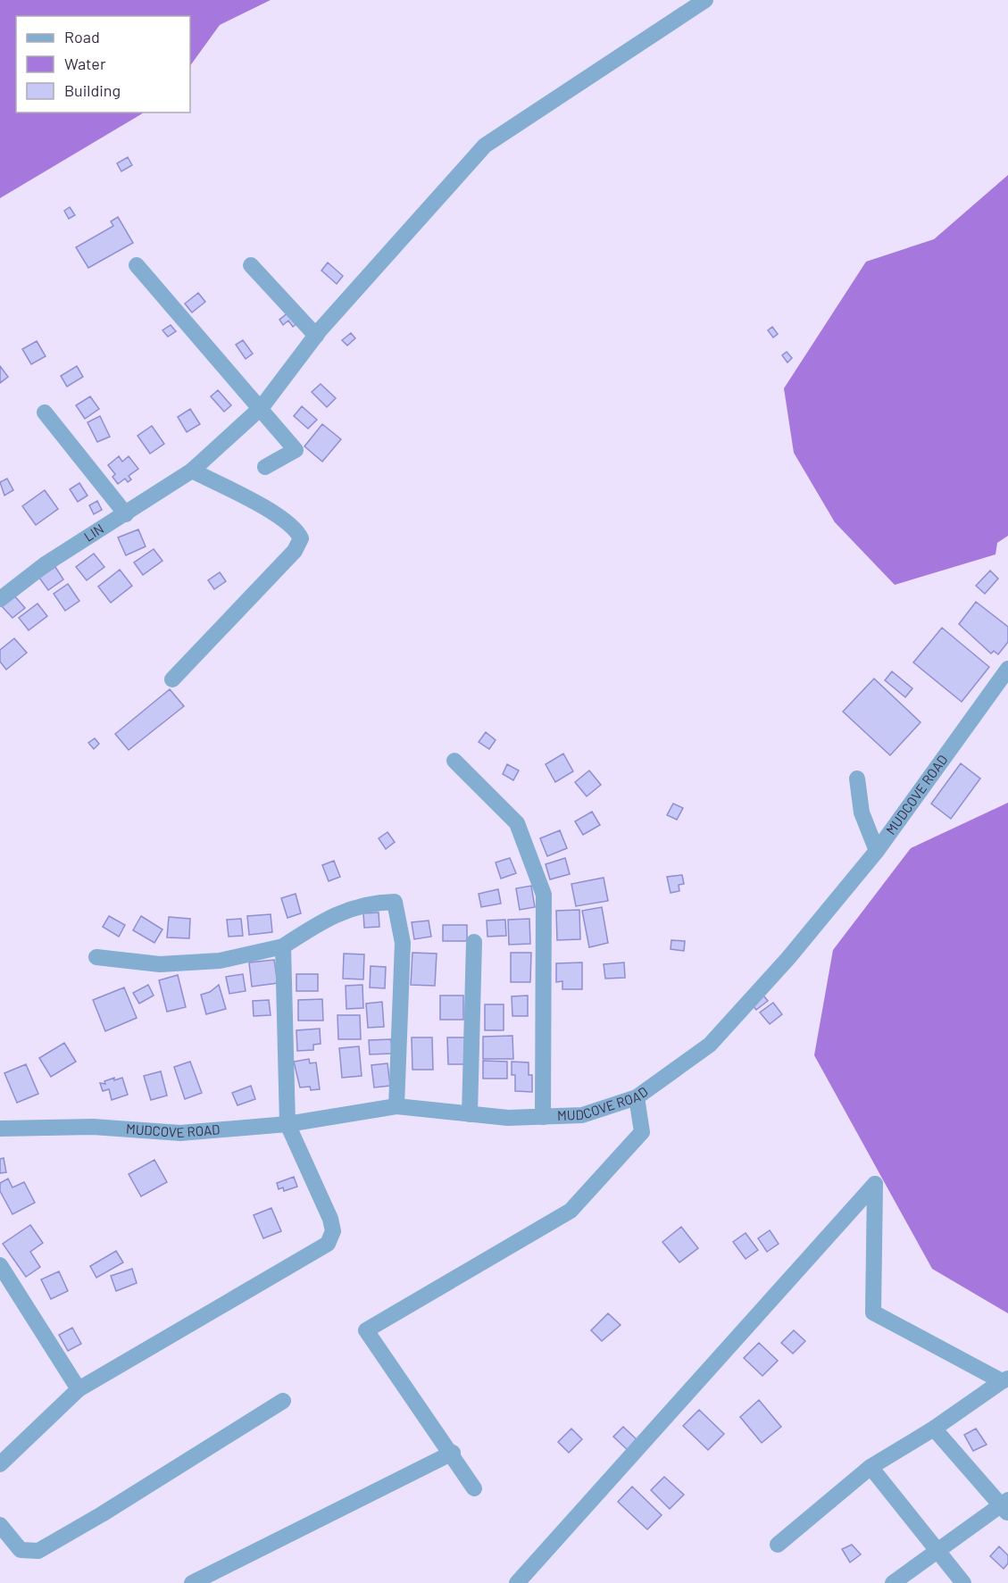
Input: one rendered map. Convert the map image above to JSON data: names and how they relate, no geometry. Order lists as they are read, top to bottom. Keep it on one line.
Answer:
{"streets":{"street":["LIN","MUDCOVE ROAD"]},"legend":["Road","Water","Building"]}
